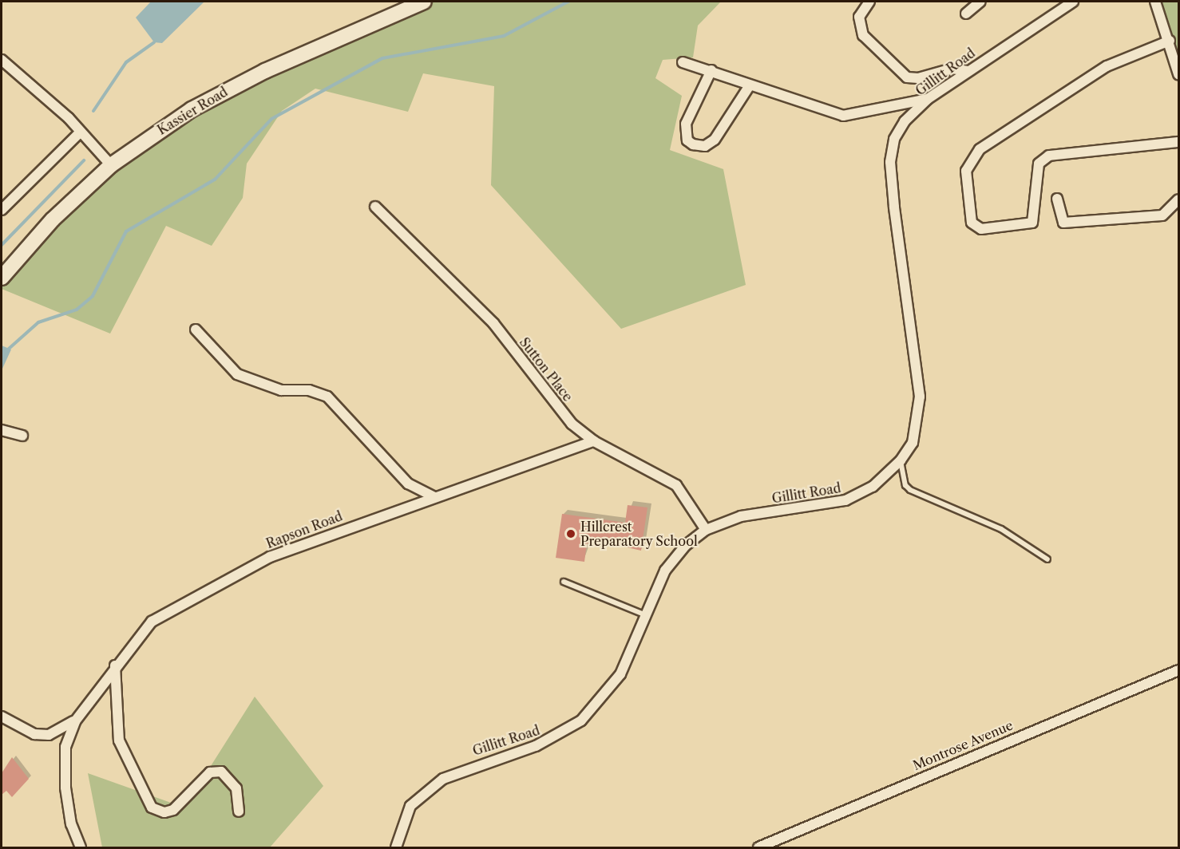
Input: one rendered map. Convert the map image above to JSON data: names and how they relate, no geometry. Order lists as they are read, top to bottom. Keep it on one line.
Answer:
{"streets":{"main road":["Kassier Road"],"street":["Gillitt Road","Sutton Place","Rapson Road","Montrose Avenue"]},"crossings":[["Gillitt Road","Sutton Place"],["Sutton Place","Rapson Road"]],"places":["Hillcrest Preparatory School"]}
